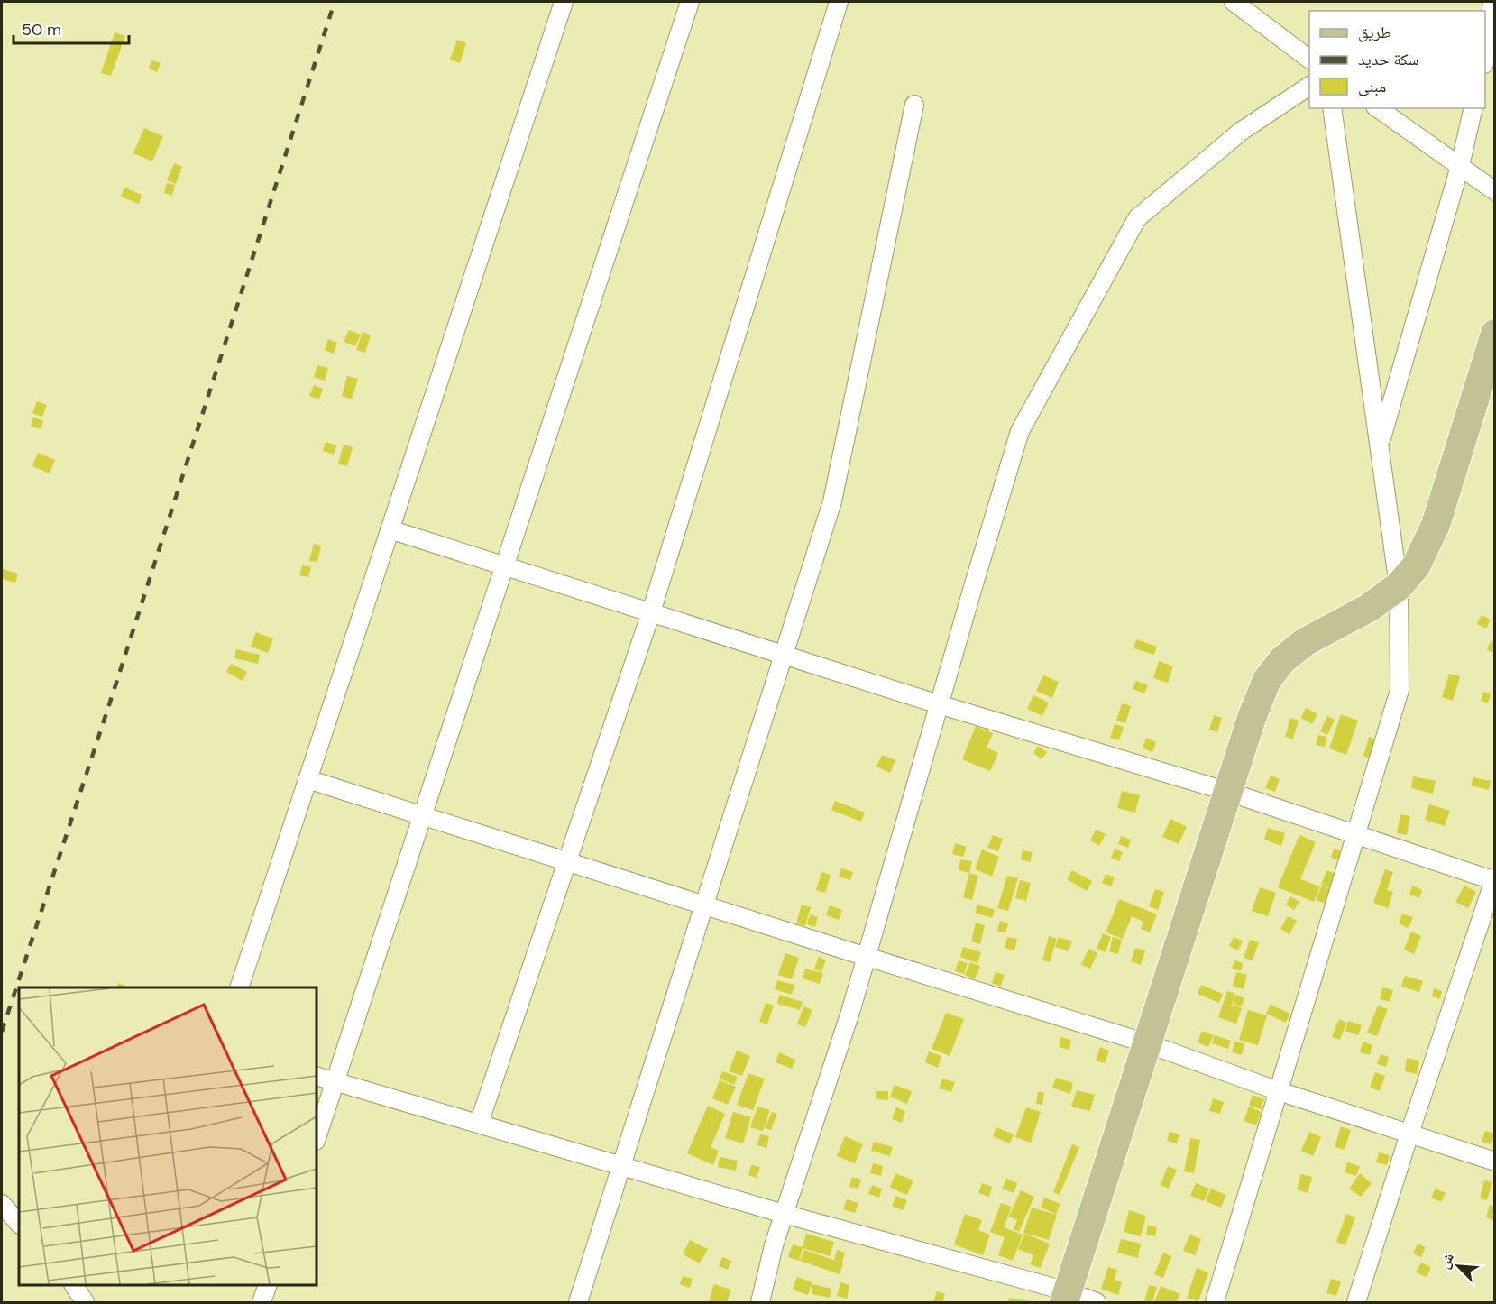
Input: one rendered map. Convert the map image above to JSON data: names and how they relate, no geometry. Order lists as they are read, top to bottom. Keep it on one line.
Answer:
{"legend":["طريق","سكة حديد","مبنى"],"scale_bar":"50 m","north":"top left"}
